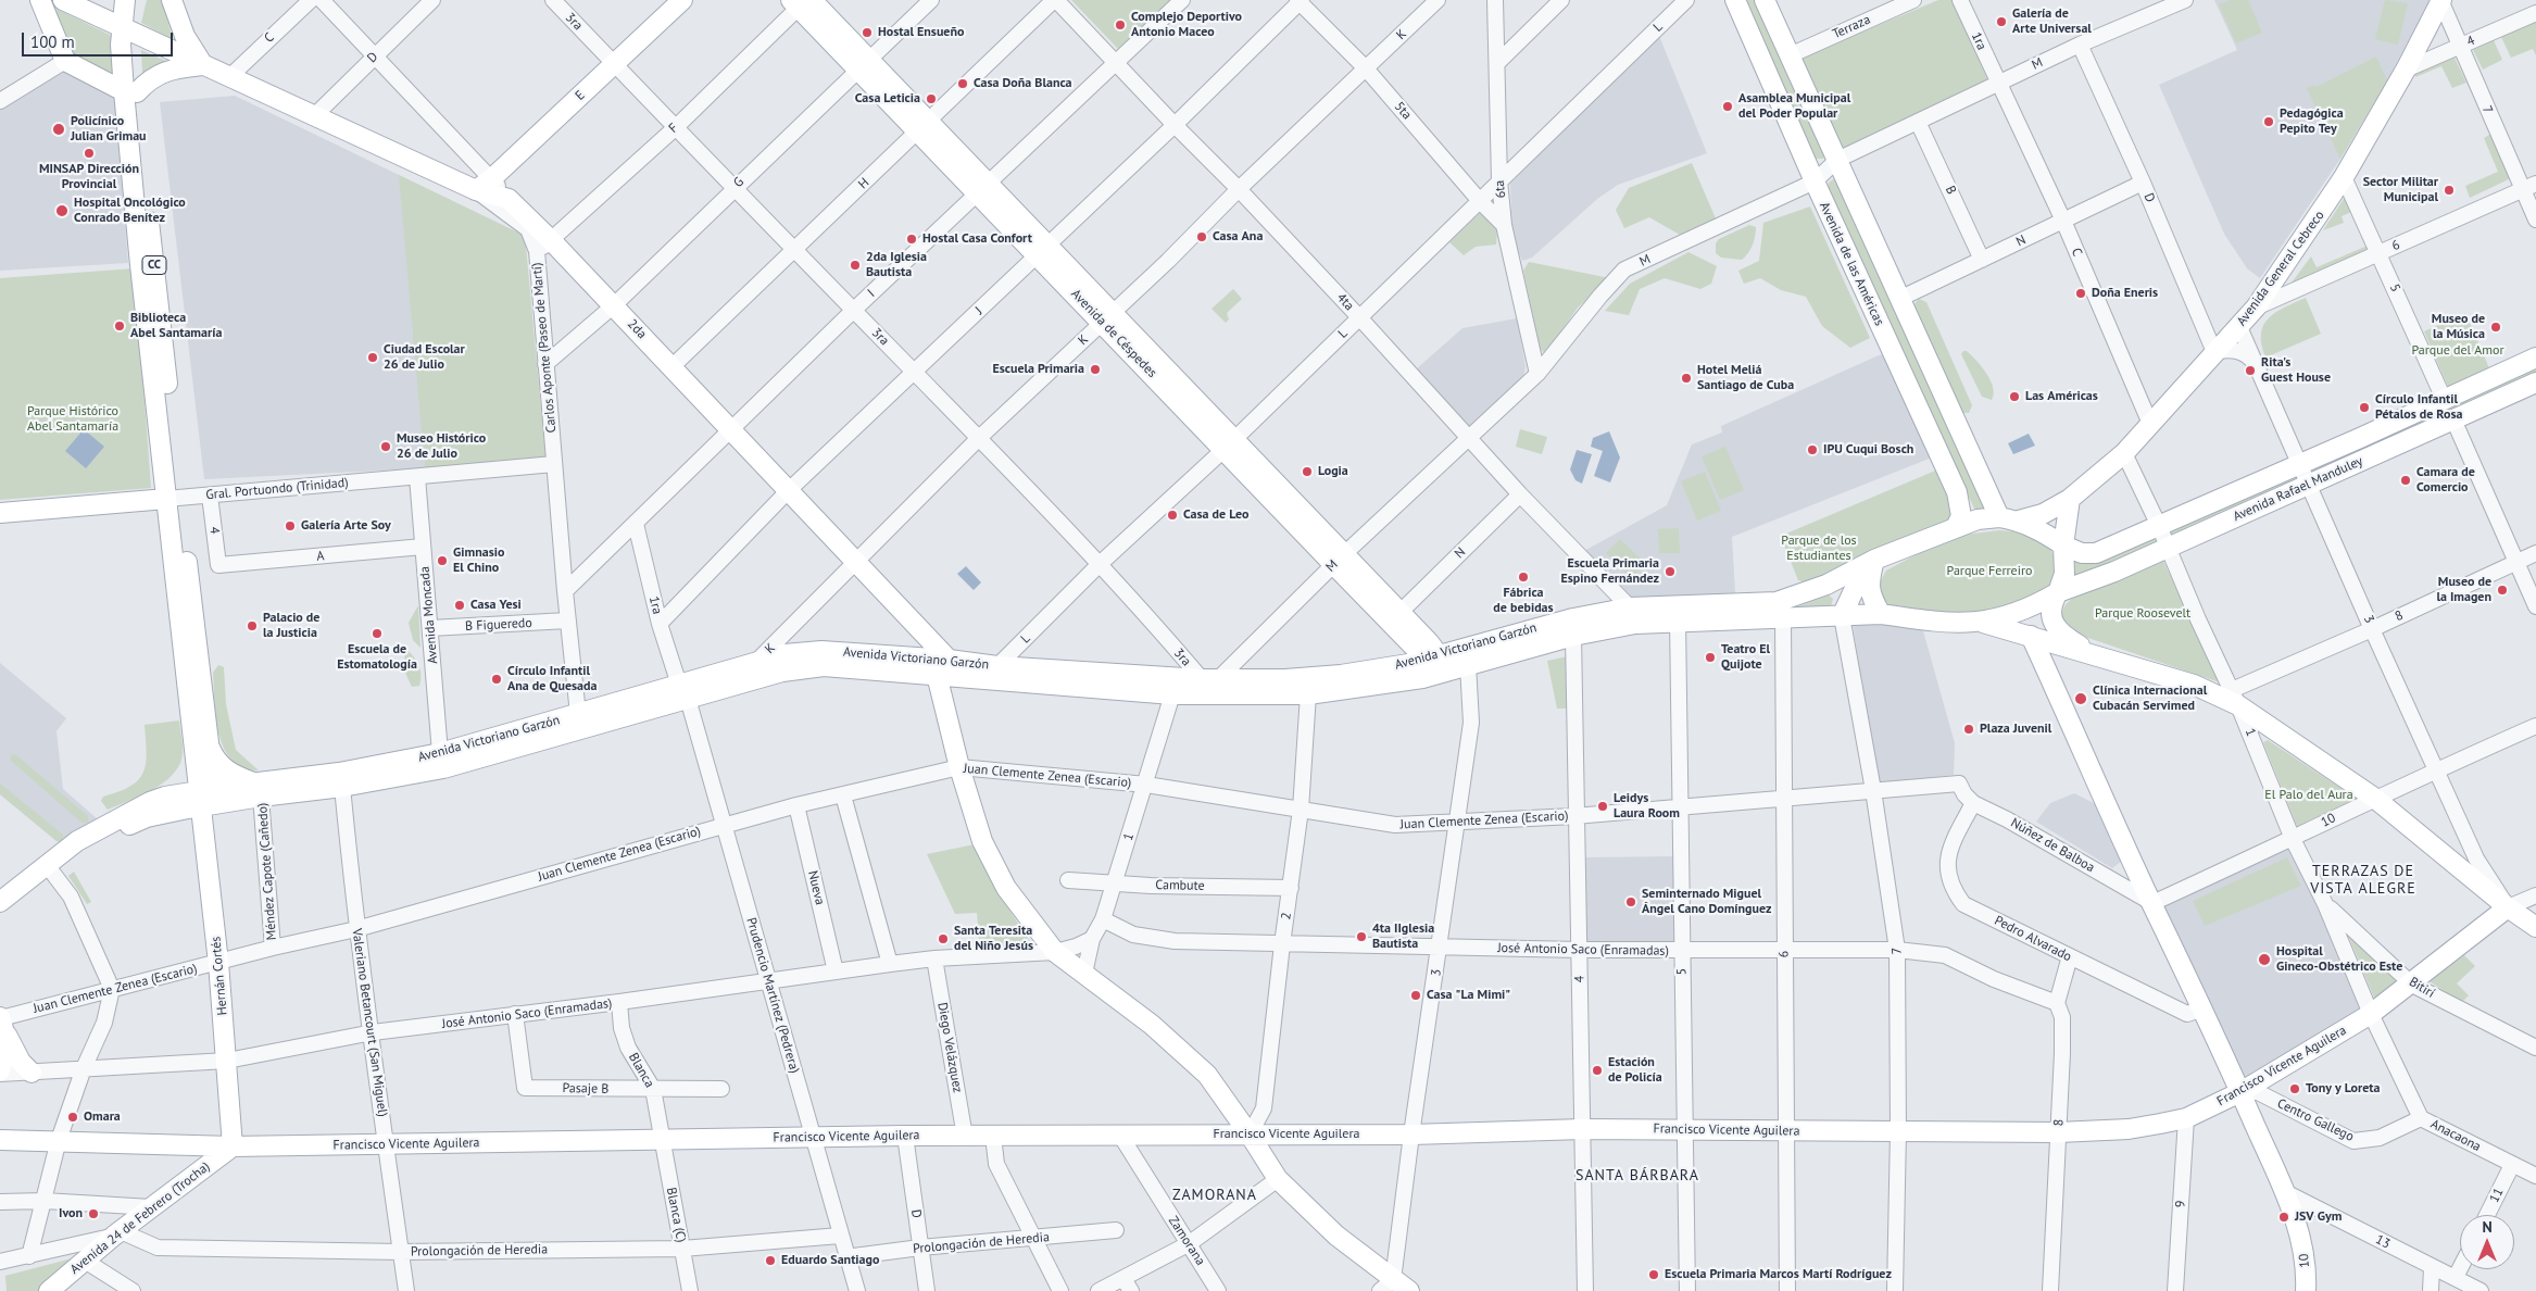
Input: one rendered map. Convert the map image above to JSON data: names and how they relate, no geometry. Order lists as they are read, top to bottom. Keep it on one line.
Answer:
{"streets":{"main road":["E","Avenida de las Américas","CC","Avenida General Cebreco","2da","Avenida de Céspedes","Carlos Aponte (Paseo de Martí)","Gral. Portuondo (Trinidad)","Avenida Rafael Manduley","Avenida Victoriano Garzón","10","Hernán Cortés","Francisco Vicente Aguilera","Avenida 24 de Febrero (Trocha)"],"street":["3ra","L","Terraza","K","C","1ra","4","D","M","7","5ta","F","G","H","6ta","B","N","6","5","I","4ta","J","A","Avenida Moncada","8","3","B Figueredo","1","Juan Clemente Zenea (Escario)","Núñez de Balboa","Méndez Capote (Cañedo)","Cambute","Nueva","2","Pedro Alvarado","José Antonio Saco (Enramadas)","Bitirí","Prudencio Martínez (Pedrera)","Valeriano Betancourt (San Miguel)","Diego Velázquez","Blanca","Pasaje B","Centro Gallego","Anacaona","11","9","Blanca (C)","Zamorana","13","Prolongación de Heredia"]},"crossings":[["3ra","L"],["3ra","K"],["3ra","M"],["3ra","E"],["3ra","F"],["3ra","G"],["3ra","H"],["3ra","I"],["3ra","J"],["3ra","Avenida Victoriano Garzón"],["L","5ta"],["L","6ta"],["L","4ta"],["L","Avenida de Céspedes"],["L","Avenida Victoriano Garzón"],["K","5ta"],["K","4ta"],["K","2da"],["K","Avenida de Céspedes"],["K","Avenida Victoriano Garzón"],["C","1ra"],["C","M"],["C","N"],["C","Avenida General Cebreco"],["C","Carlos Aponte (Paseo de Martí)"],["1ra","M"],["1ra","I"],["1ra","J"],["1ra","Avenida Victoriano Garzón"],["1ra","Prudencio Martínez (Pedrera)"],["4","7"],["4","Avenida General Cebreco"],["4","Gral. Portuondo (Trinidad)"],["4","A"],["4","Avenida Victoriano Garzón"],["4","Juan Clemente Zenea (Escario)"],["4","José Antonio Saco (Enramadas)"],["4","Francisco Vicente Aguilera"],["D","M"],["D","N"],["D","Avenida General Cebreco"],["D","2da"],["D","Carlos Aponte (Paseo de Martí)"],["D","Francisco Vicente Aguilera"],["D","Prolongación de Heredia"],["M","6ta"],["M","B"],["M","Avenida de las Américas"],["M","4ta"],["M","Avenida de Céspedes"],["M","Avenida Victoriano Garzón"],["E","2da"],["E","Carlos Aponte (Paseo de Martí)"],["7","6"],["7","Avenida General Cebreco"],["7","Avenida Victoriano Garzón"],["7","Juan Clemente Zenea (Escario)"],["7","José Antonio Saco (Enramadas)"],["7","Francisco Vicente Aguilera"],["5ta","6ta"],["5ta","J"],["F","2da"],["F","Avenida de Céspedes"],["F","Carlos Aponte (Paseo de Martí)"],["G","2da"],["G","Avenida de Céspedes"],["G","Carlos Aponte (Paseo de Martí)"],["H","4ta"],["H","2da"],["H","Avenida de Céspedes"],["B","N"],["N","4ta"],["N","Avenida de Céspedes"],["6","Avenida General Cebreco"],["6","5"],["6","Avenida Victoriano Garzón"],["6","Juan Clemente Zenea (Escario)"],["6","José Antonio Saco (Enramadas)"],["6","Francisco Vicente Aguilera"],["Avenida de las Américas","Avenida Victoriano Garzón"],["CC","Carlos Aponte (Paseo de Martí)"],["CC","Gral. Portuondo (Trinidad)"],["CC","Avenida Victoriano Garzón"],["CC","Hernán Cortés"],["Avenida General Cebreco","5"],["Avenida General Cebreco","Avenida Rafael Manduley"],["Avenida General Cebreco","3"],["Avenida General Cebreco","Avenida Victoriano Garzón"],["Avenida General Cebreco","1"],["5","Avenida Rafael Manduley"],["5","Avenida Victoriano Garzón"],["5","Juan Clemente Zenea (Escario)"],["5","José Antonio Saco (Enramadas)"],["5","Francisco Vicente Aguilera"],["I","4ta"],["I","2da"],["I","Avenida de Céspedes"],["I","Carlos Aponte (Paseo de Martí)"],["4ta","J"],["4ta","Avenida Victoriano Garzón"],["J","2da"],["J","Avenida de Céspedes"],["2da","Carlos Aponte (Paseo de Martí)"],["2da","Avenida Victoriano Garzón"],["Avenida de Céspedes","3"],["Avenida de Céspedes","Avenida Victoriano Garzón"],["Carlos Aponte (Paseo de Martí)","Gral. Portuondo (Trinidad)"],["Carlos Aponte (Paseo de Martí)","B Figueredo"],["Carlos Aponte (Paseo de Martí)","Avenida Victoriano Garzón"],["Gral. Portuondo (Trinidad)","Avenida Moncada"],["Avenida Rafael Manduley","3"],["Avenida Rafael Manduley","Avenida Victoriano Garzón"],["Avenida Rafael Manduley","1"],["A","Avenida Moncada"],["Avenida Moncada","B Figueredo"],["Avenida Moncada","Avenida Victoriano Garzón"],["8","3"],["8","1"],["8","Pedro Alvarado"],["8","José Antonio Saco (Enramadas)"],["8","Francisco Vicente Aguilera"],["3","Avenida Victoriano Garzón"],["3","Juan Clemente Zenea (Escario)"],["3","10"],["3","José Antonio Saco (Enramadas)"],["3","Francisco Vicente Aguilera"],["Avenida Victoriano Garzón","1"],["Avenida Victoriano Garzón","Méndez Capote (Cañedo)"],["Avenida Victoriano Garzón","2"],["Avenida Victoriano Garzón","Hernán Cortés"],["Avenida Victoriano Garzón","Prudencio Martínez (Pedrera)"],["Avenida Victoriano Garzón","Valeriano Betancourt (San Miguel)"],["1","Juan Clemente Zenea (Escario)"],["1","10"],["1","Cambute"],["1","José Antonio Saco (Enramadas)"],["1","Bitirí"],["1","Francisco Vicente Aguilera"],["1","Anacaona"],["Juan Clemente Zenea (Escario)","Núñez de Balboa"],["Juan Clemente Zenea (Escario)","Méndez Capote (Cañedo)"],["Juan Clemente Zenea (Escario)","Nueva"],["Juan Clemente Zenea (Escario)","2"],["Juan Clemente Zenea (Escario)","Hernán Cortés"],["Juan Clemente Zenea (Escario)","Prudencio Martínez (Pedrera)"],["Juan Clemente Zenea (Escario)","Valeriano Betancourt (San Miguel)"],["10","Núñez de Balboa"],["10","Pedro Alvarado"],["10","Francisco Vicente Aguilera"],["10","Centro Gallego"],["10","13"],["Núñez de Balboa","Pedro Alvarado"],["Cambute","2"],["Nueva","José Antonio Saco (Enramadas)"],["2","José Antonio Saco (Enramadas)"],["2","Francisco Vicente Aguilera"],["José Antonio Saco (Enramadas)","Hernán Cortés"],["José Antonio Saco (Enramadas)","Prudencio Martínez (Pedrera)"],["José Antonio Saco (Enramadas)","Valeriano Betancourt (San Miguel)"],["José Antonio Saco (Enramadas)","Diego Velázquez"],["José Antonio Saco (Enramadas)","Blanca"],["José Antonio Saco (Enramadas)","Pasaje B"],["Hernán Cortés","Francisco Vicente Aguilera"],["Hernán Cortés","Avenida 24 de Febrero (Trocha)"],["Bitirí","Francisco Vicente Aguilera"],["Prudencio Martínez (Pedrera)","Francisco Vicente Aguilera"],["Prudencio Martínez (Pedrera)","Prolongación de Heredia"],["Valeriano Betancourt (San Miguel)","Francisco Vicente Aguilera"],["Valeriano Betancourt (San Miguel)","Prolongación de Heredia"],["Diego Velázquez","Francisco Vicente Aguilera"],["Francisco Vicente Aguilera","Blanca"],["Francisco Vicente Aguilera","Centro Gallego"],["Francisco Vicente Aguilera","Anacaona"],["Francisco Vicente Aguilera","9"],["Francisco Vicente Aguilera","Blanca (C)"],["Francisco Vicente Aguilera","Avenida 24 de Febrero (Trocha)"],["Francisco Vicente Aguilera","Zamorana"],["Blanca","Pasaje B"],["Blanca","Blanca (C)"],["Centro Gallego","Anacaona"],["Anacaona","11"],["Blanca (C)","Prolongación de Heredia"],["Avenida 24 de Febrero (Trocha)","Prolongación de Heredia"]],"districts":["TERRAZAS DE VISTA ALEGRE","SANTA BÁRBARA","ZAMORANA"],"parks":["Parque del Amor","Parque Histórico Abel Santamaría","Parque de los Estudiantes","Parque Ferreiro","Parque Roosevelt","El Palo del Aura"],"places":["Galería de Arte Universal","Complejo Deportivo Antonio Maceo","Hostal Ensueño","Casa Doña Blanca","Casa Leticia","Asamblea Municipal del Poder Popular","Pedagógica Pepito Tey","Policínico Julian Grimau","MINSAP Dirección Provincial","Sector Militar Municipal","Hospital Oncológico Conrado Benítez","Casa Ana","Hostal Casa Confort","2da Iglesia Bautista","Doña Eneris","Biblioteca Abel Santamaría","Museo de la Música","Ciudad Escolar 26 de Julio","Escuela Primaria","Rita's Guest House","Hotel Meliá Santiago de Cuba","Las Américas","Círculo Infantil Pétalos de Rosa","Museo Histórico 26 de Julio","IPU Cuqui Bosch","Logia","Camara de Comercio","Casa de Leo","Galería Arte Soy","Gimnasio El Chino","Escuela Primaria Espino Fernández","Fábrica de bebidas","Museo de la Imagen","Casa Yesi","Palacio de la Justicia","Escuela de Estomatología","Teatro El Quijote","Círculo Infantil Ana de Quesada","Clínica Internacional Cubacán Servimed","Plaza Juvenil","Leidys Laura Room","Seminternado Miguel Ángel Cano Domínguez","4ta IIglesia Bautista","Santa Teresita del Niño Jesús","Hospital Gineco-Obstétrico Este","Casa \"La Mimi\"","Estación de Policía","Tony y Loreta","Omara","Ivon","JSV Gym","Eduardo Santiago","Escuela Primaria Marcos Martí Rodríguez"],"scale_bar":"100 m","north":"top"}
